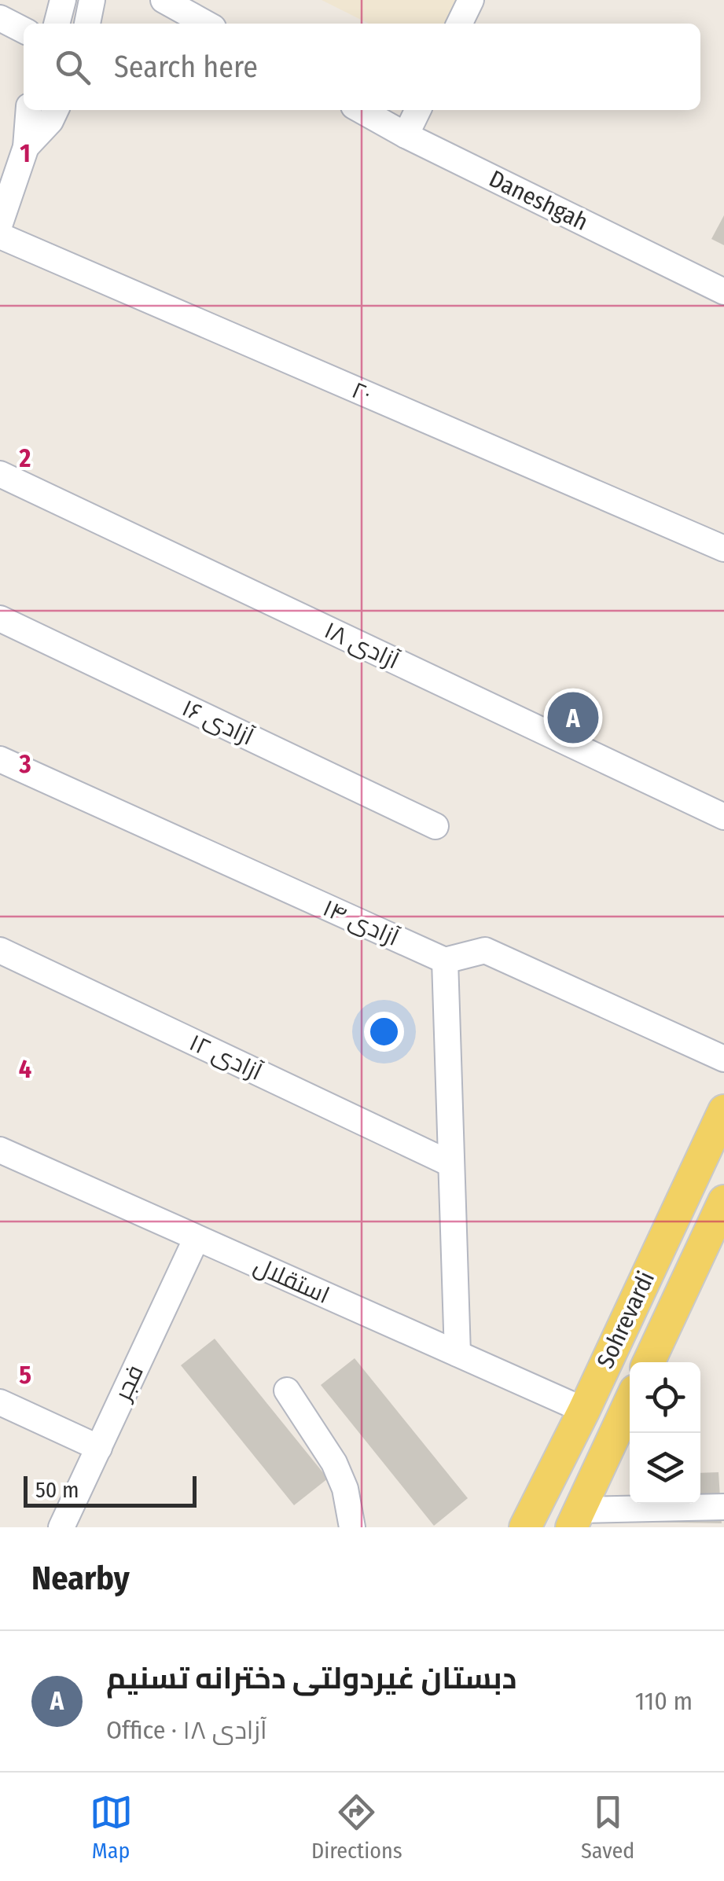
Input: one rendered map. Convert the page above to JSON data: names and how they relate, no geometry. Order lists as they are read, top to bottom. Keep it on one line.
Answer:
{"streets":{"main road":["Sohrevardi"],"street":["Daneshgah","۲۰","آزادی ۱۸","آزادی ۱۶","آزادی ۱۴","آزادی ۱۲","استقلال","فجر"]},"crossings":[["استقلال","Sohrevardi"],["استقلال","فجر"]],"scale_bar":"50 m","page":{"search":"Search here","pins":"A","scale":"50 m","heading":"Nearby","list":[{"mark":"A","name":"دبستان غیردولتی دخترانه تسنیم","note":"Office · آزادی ۱۸","value":"110 m"}],"nav":["Map","Directions","Saved"]},"grid":{"rows":["1","2","3","4","5"]}}
